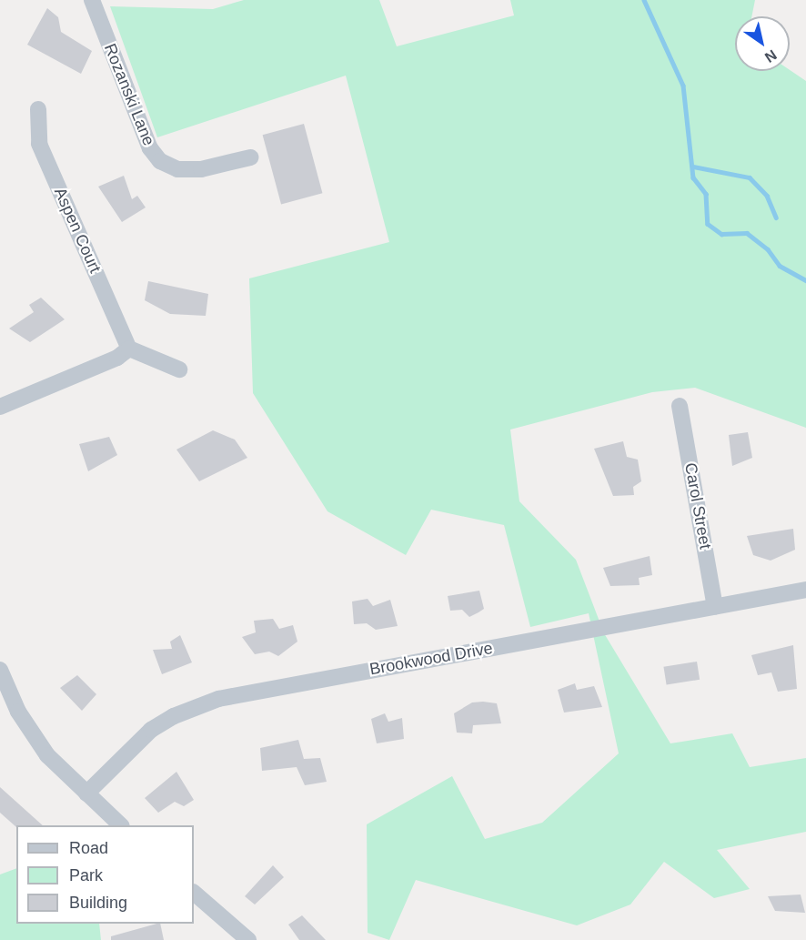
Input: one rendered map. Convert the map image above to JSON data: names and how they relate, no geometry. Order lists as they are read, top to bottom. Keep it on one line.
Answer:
{"streets":{"street":["Rozanski Lane","Aspen Court","Carol Street","Brookwood Drive"]},"crossings":[["Carol Street","Brookwood Drive"]],"legend":["Road","Park","Building"],"north":"bottom right"}
